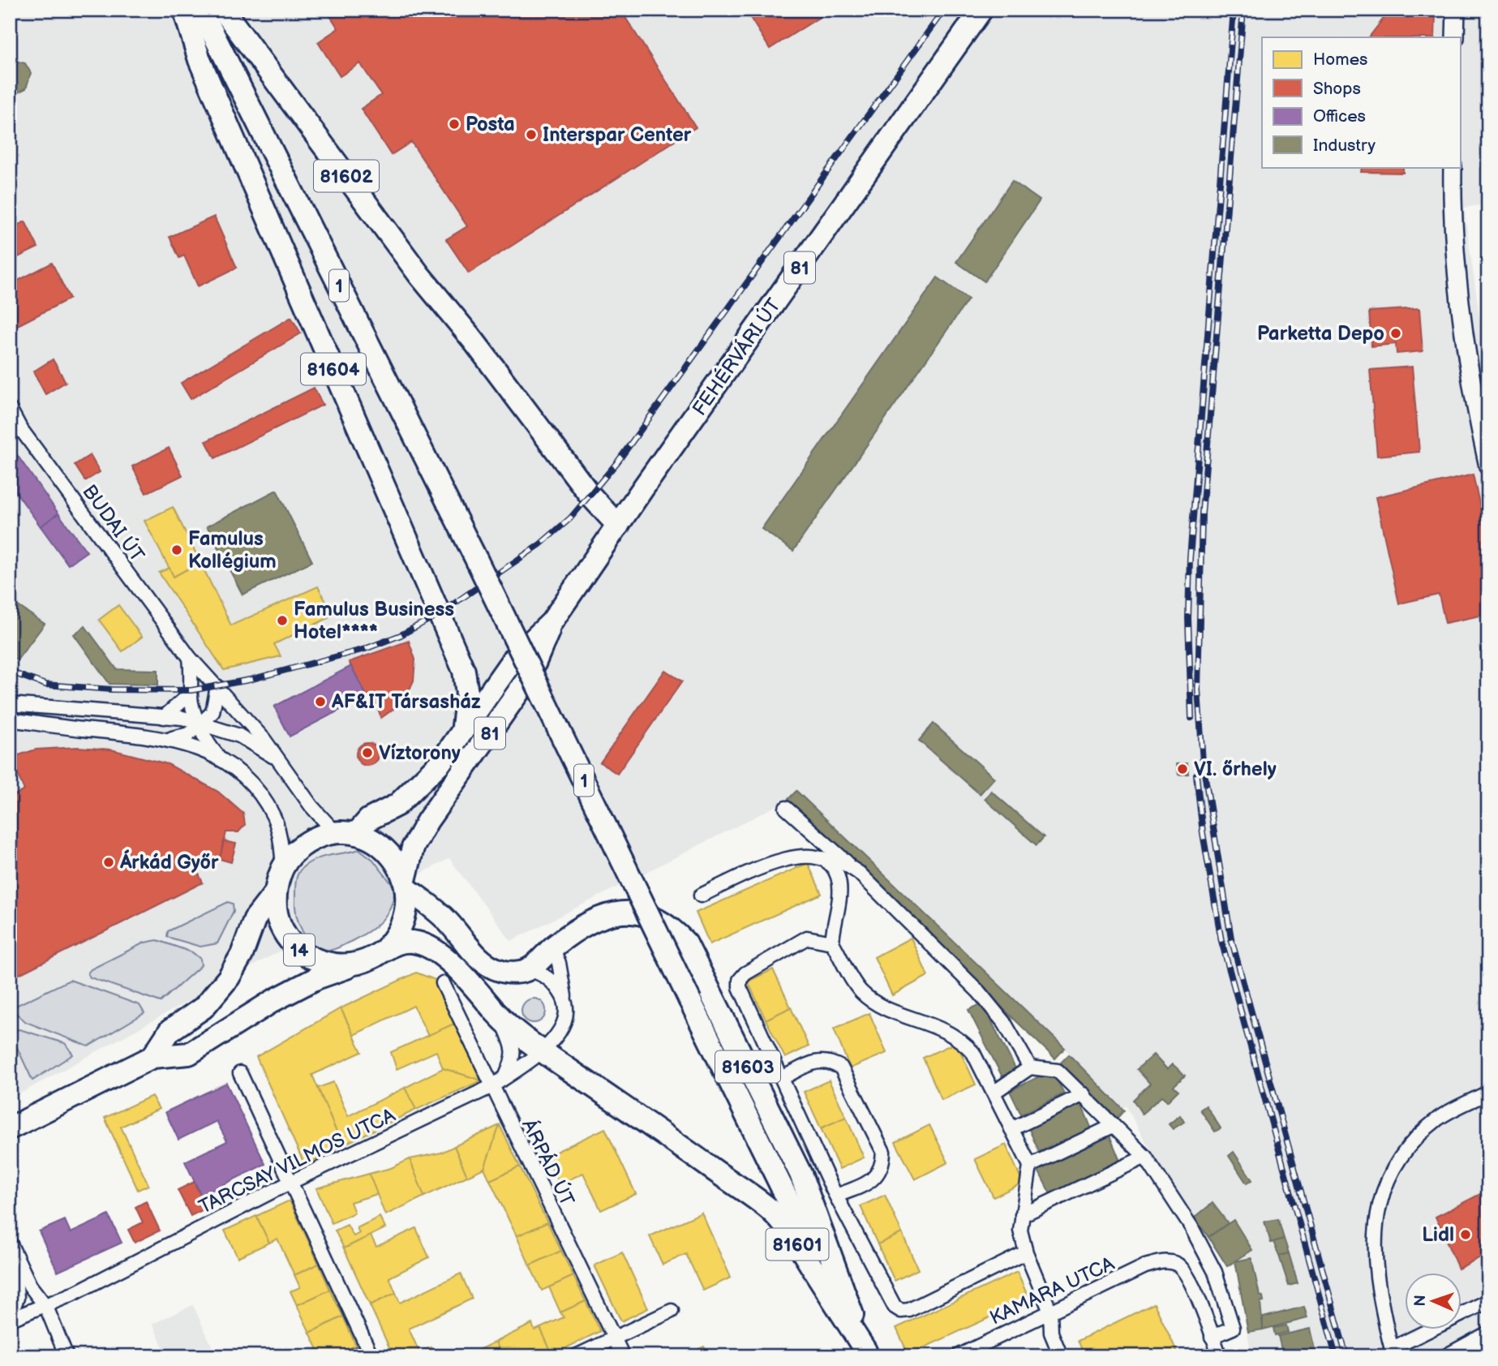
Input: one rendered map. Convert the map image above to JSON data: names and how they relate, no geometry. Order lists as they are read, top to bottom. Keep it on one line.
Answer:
{"streets":{"main road":["81602","81","1","FEHÉRVÁRI ÚT","81604","14","81603","81601"],"street":["BUDAI ÚT","TARCSAY VILMOS UTCA","ÁRPÁD ÚT","KAMARA UTCA"]},"crossings":[["81602","FEHÉRVÁRI ÚT"],["1","81603"],["1","81601"],["FEHÉRVÁRI ÚT","81604"],["FEHÉRVÁRI ÚT","BUDAI ÚT"],["FEHÉRVÁRI ÚT","14"],["FEHÉRVÁRI ÚT","81601"],["BUDAI ÚT","14"],["BUDAI ÚT","81601"],["14","81601"],["81603","TARCSAY VILMOS UTCA"],["81603","81601"],["TARCSAY VILMOS UTCA","ÁRPÁD ÚT"],["TARCSAY VILMOS UTCA","81601"]],"places":["Posta","Interspar Center","Parketta Depo","Famulus Kollégium","Famulus Business Hotel****","AF&IT Társasház","Víztorony","VI. őrhely","Árkád Győr","Lidl"],"legend":["Homes","Shops","Offices","Industry"],"north":"left"}
